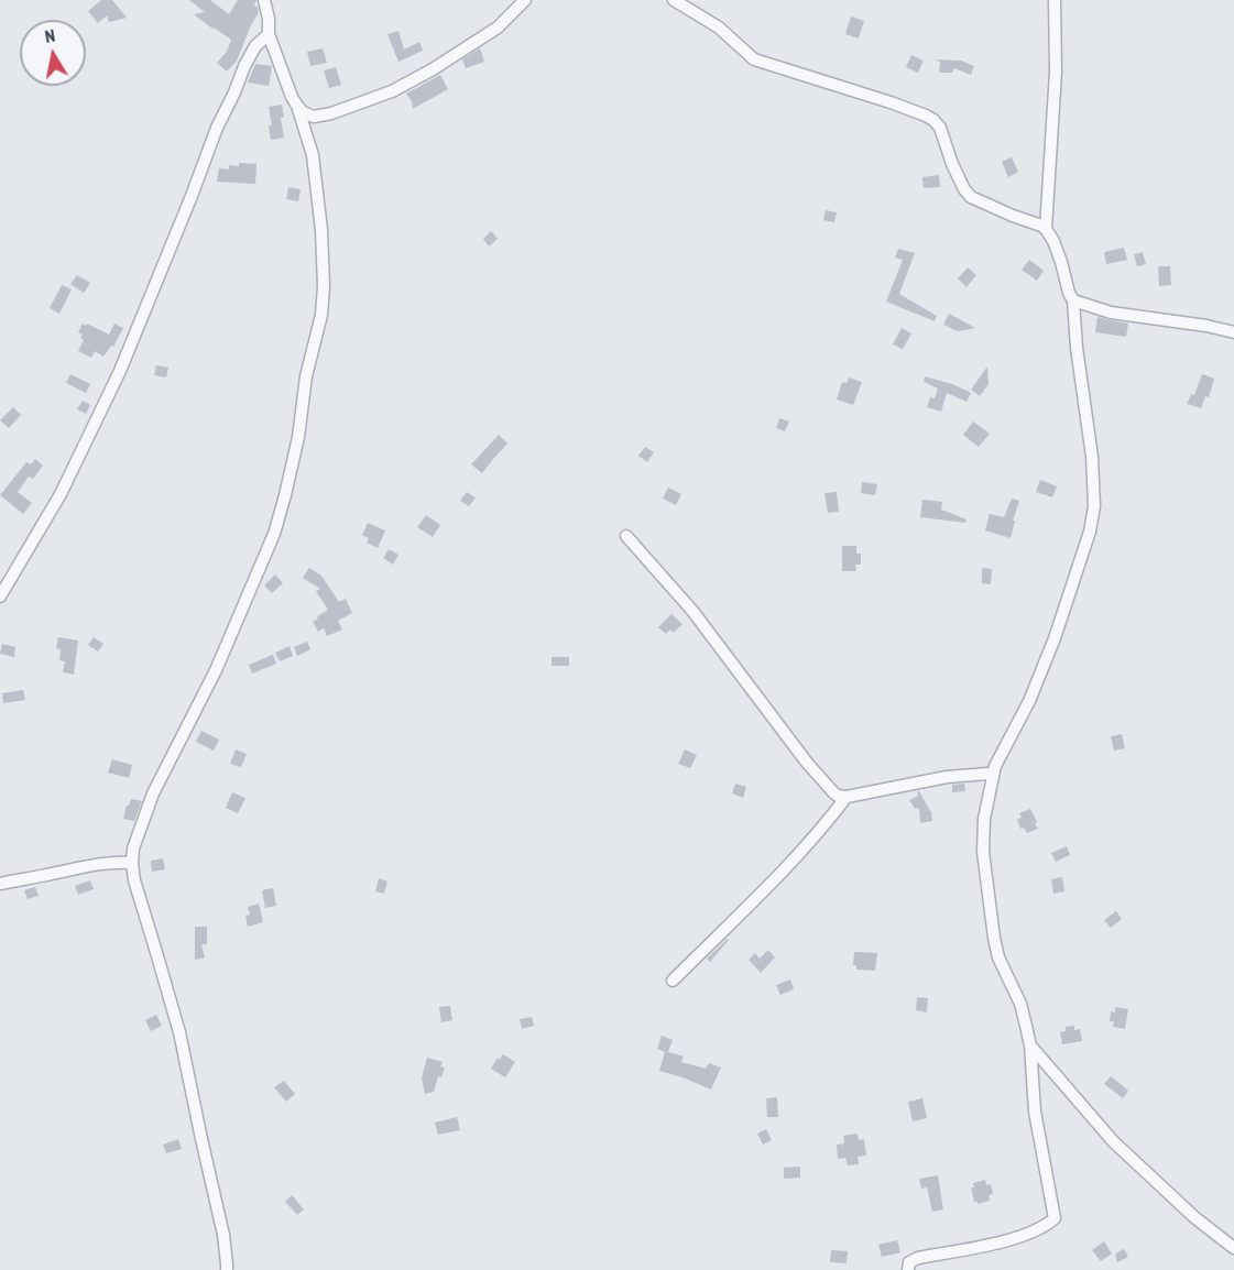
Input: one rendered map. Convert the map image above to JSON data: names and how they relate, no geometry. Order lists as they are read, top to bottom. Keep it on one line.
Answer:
{"north":"top"}
